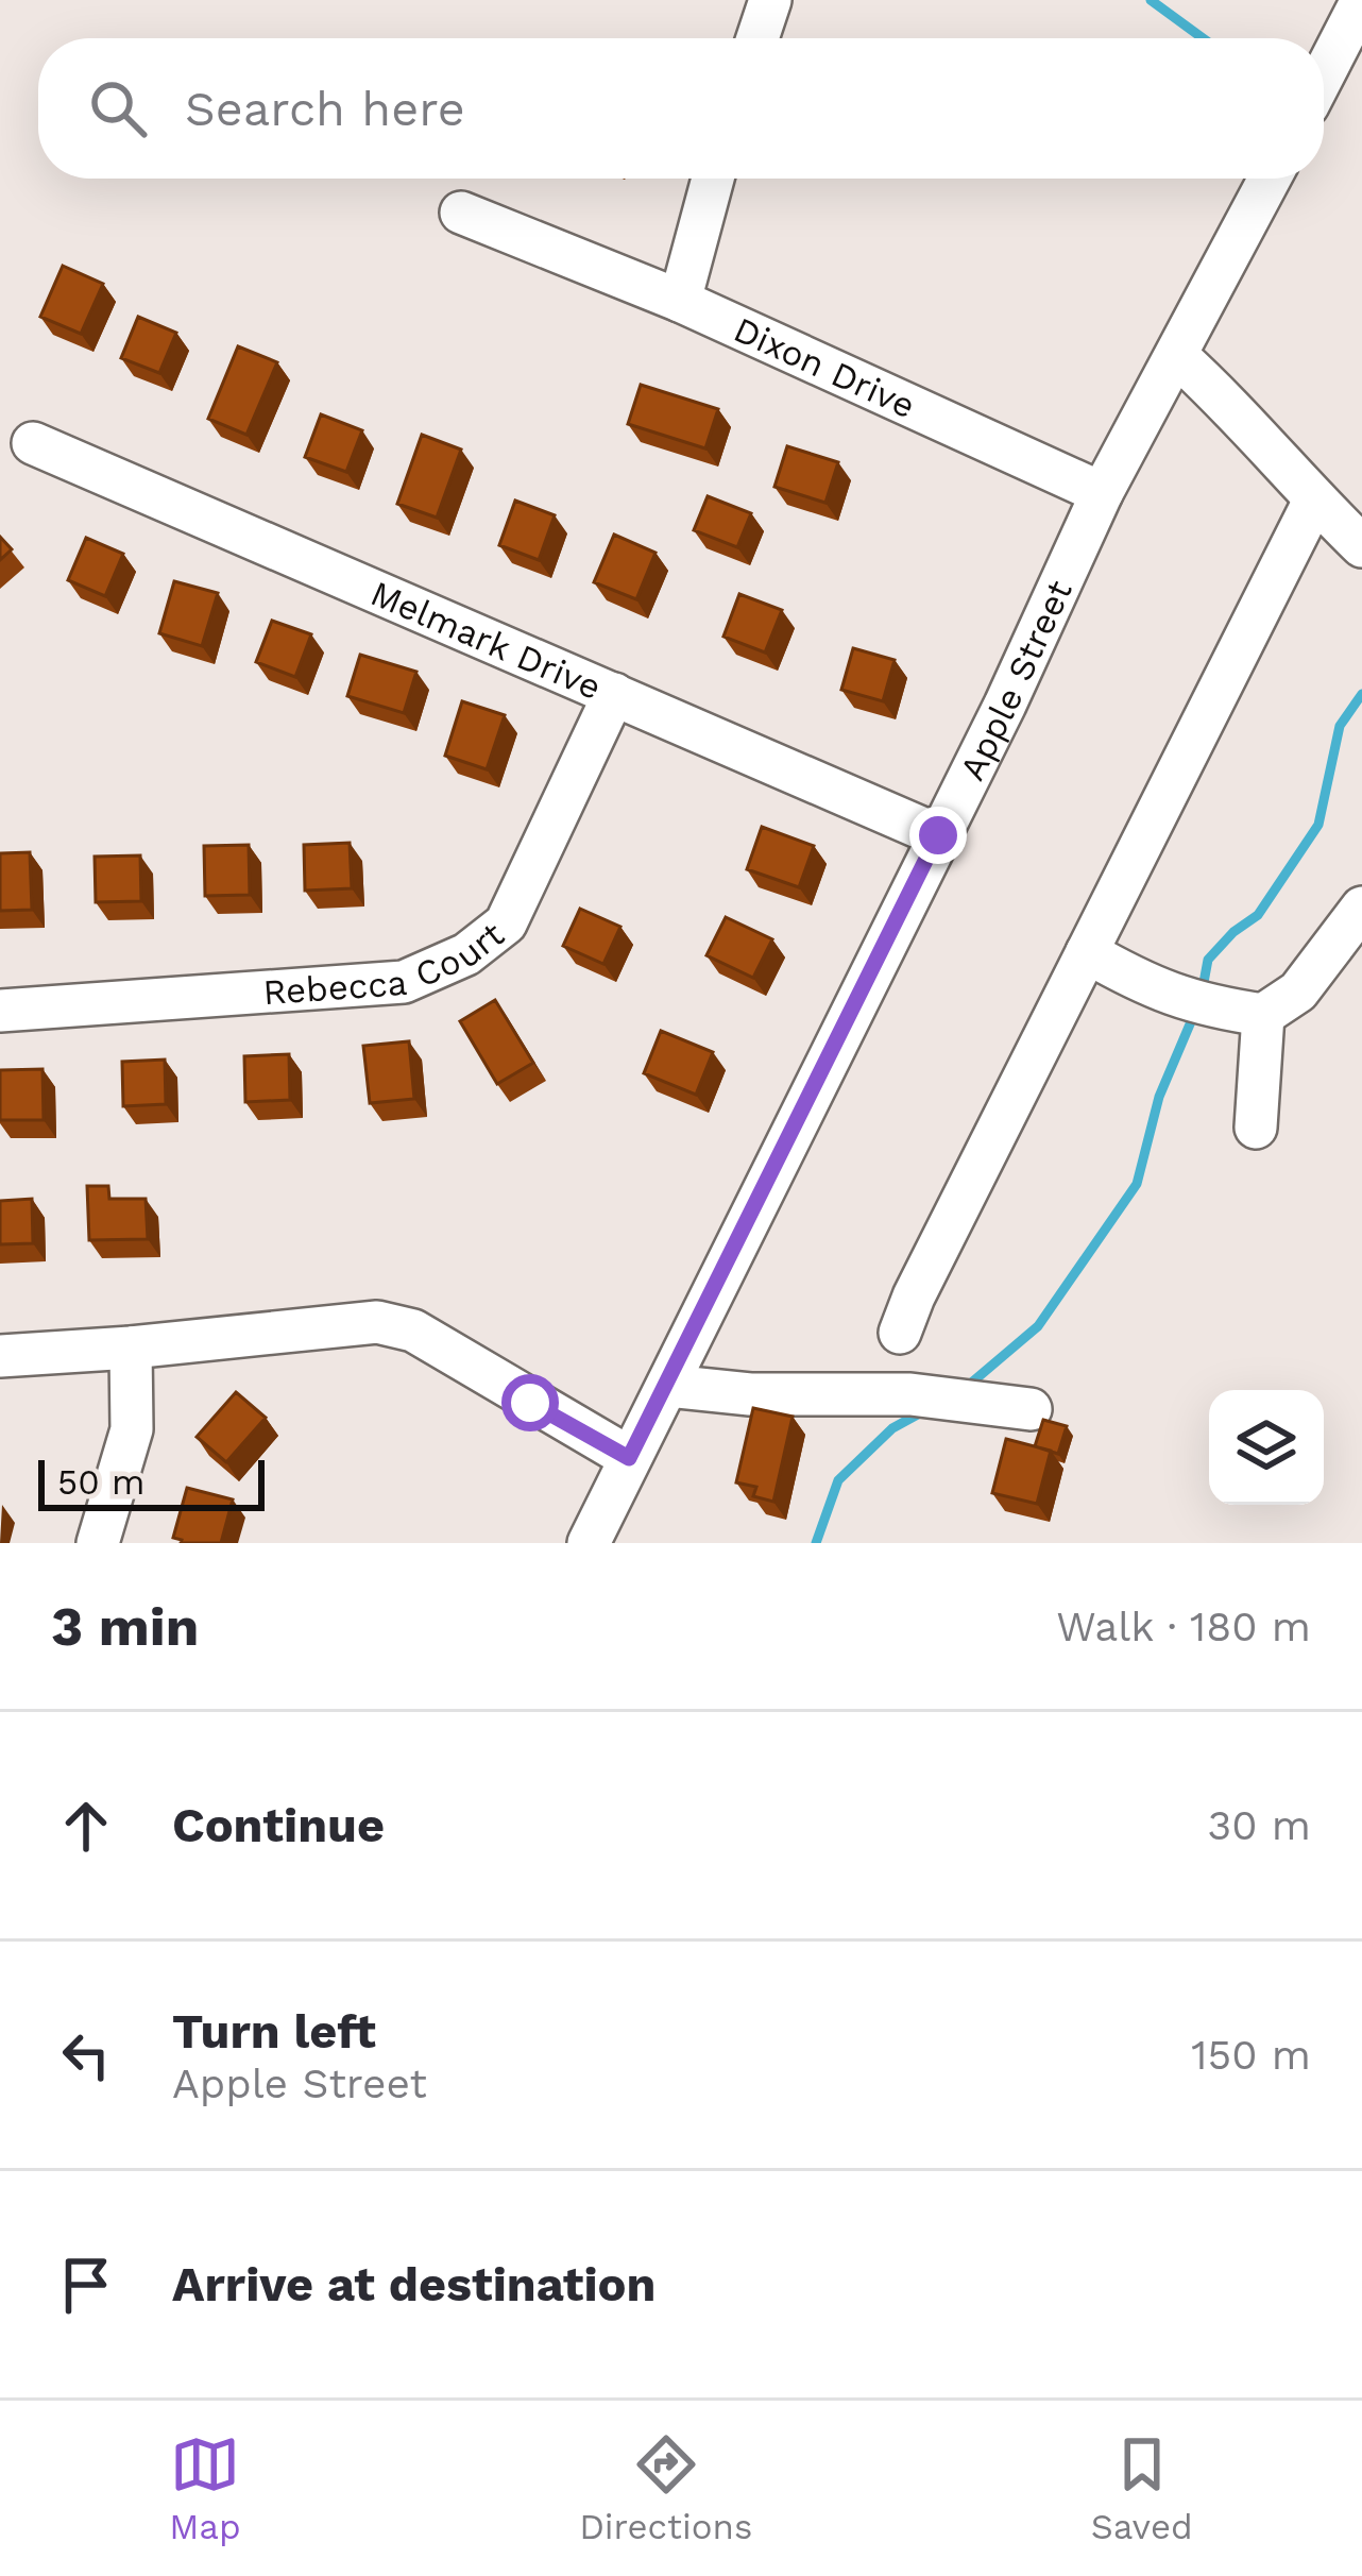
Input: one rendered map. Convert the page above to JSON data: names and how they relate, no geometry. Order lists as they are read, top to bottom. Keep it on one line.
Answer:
{"streets":{"street":["Dixon Drive","Melmark Drive","Apple Street","Rebecca Court"]},"crossings":[["Dixon Drive","Apple Street"],["Melmark Drive","Apple Street"],["Melmark Drive","Rebecca Court"]],"scale_bar":"50 m","page":{"search":"Search here","scale":"50 m","heading":["3 min","Walk · 180 m"],"list":[["Continue","30 m"],["Turn left","Apple Street","150 m"],"Arrive at destination"],"nav":["Map","Directions","Saved"]}}
